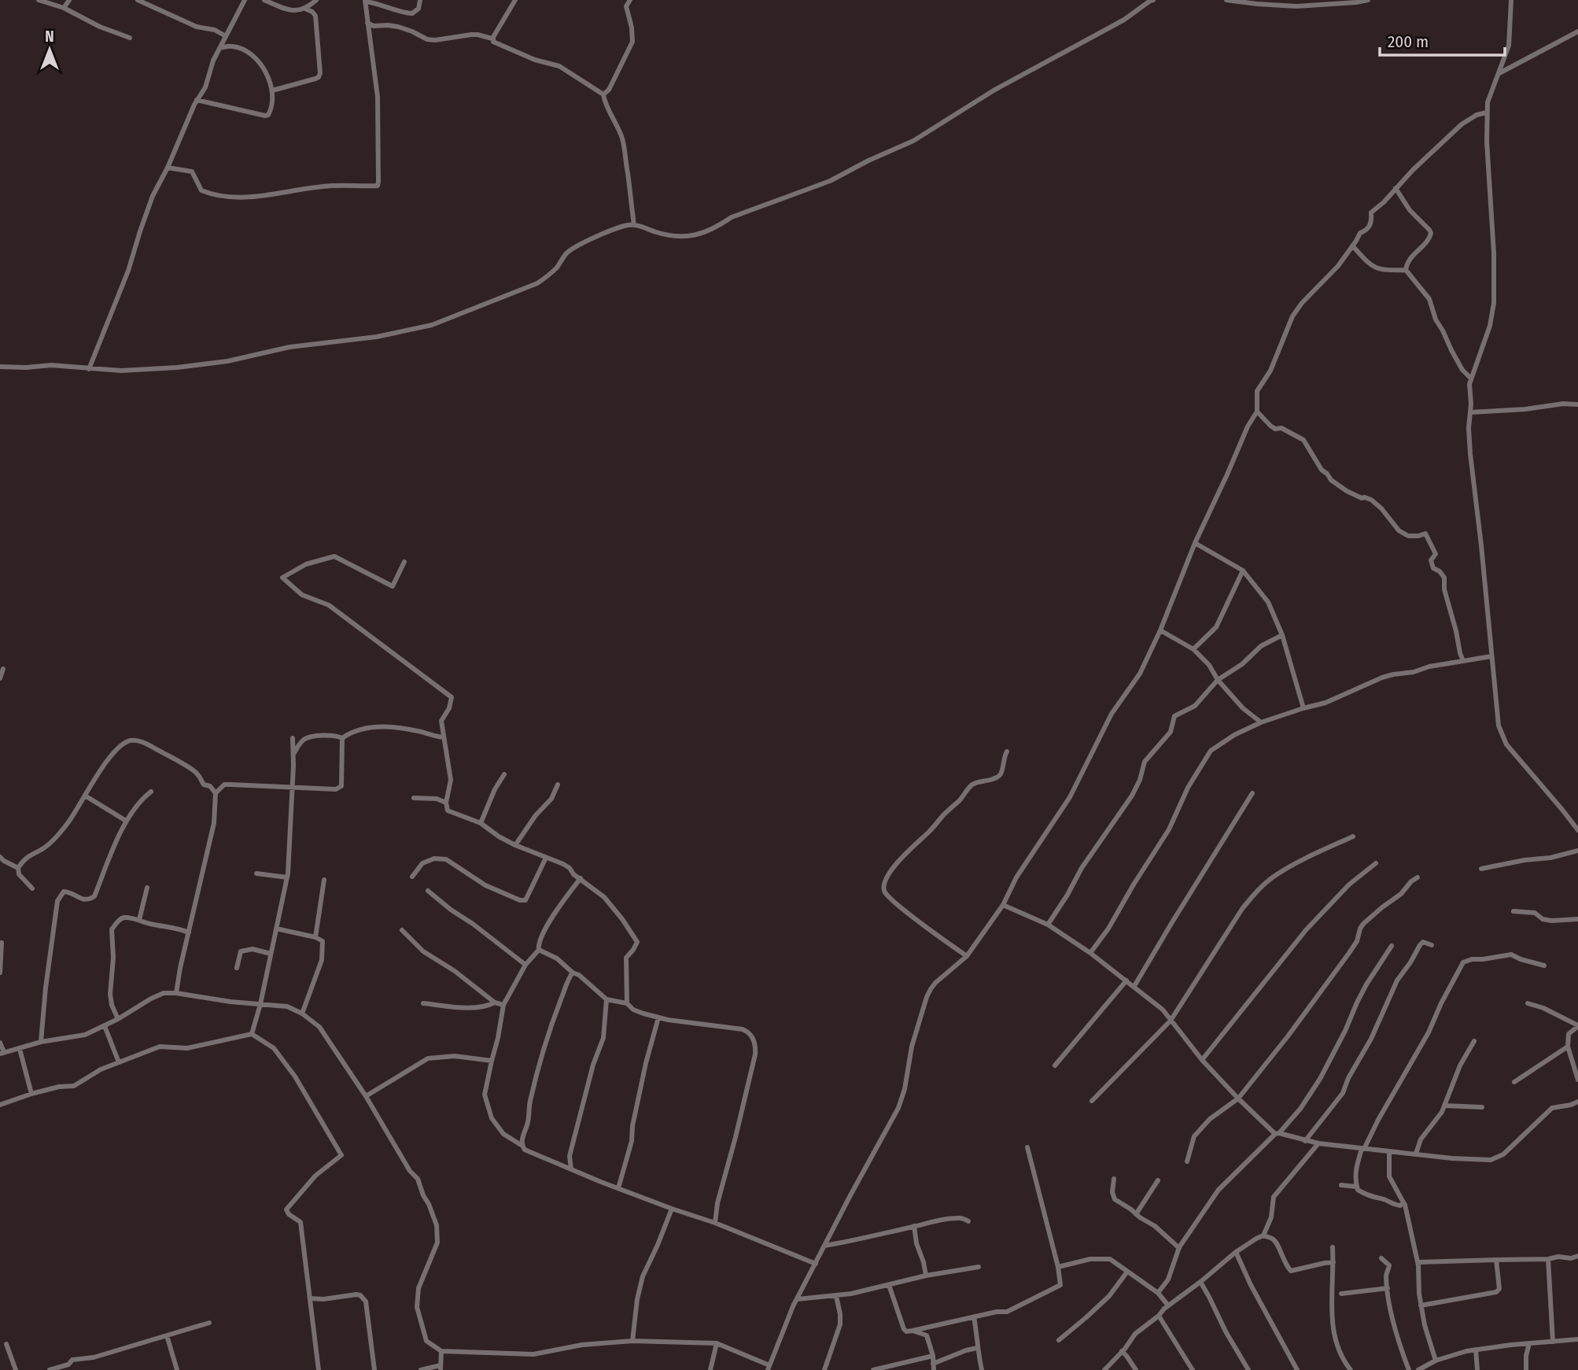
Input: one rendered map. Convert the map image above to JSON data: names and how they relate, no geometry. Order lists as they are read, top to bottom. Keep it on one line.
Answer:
{"scale_bar":"200 m","north":"top"}
